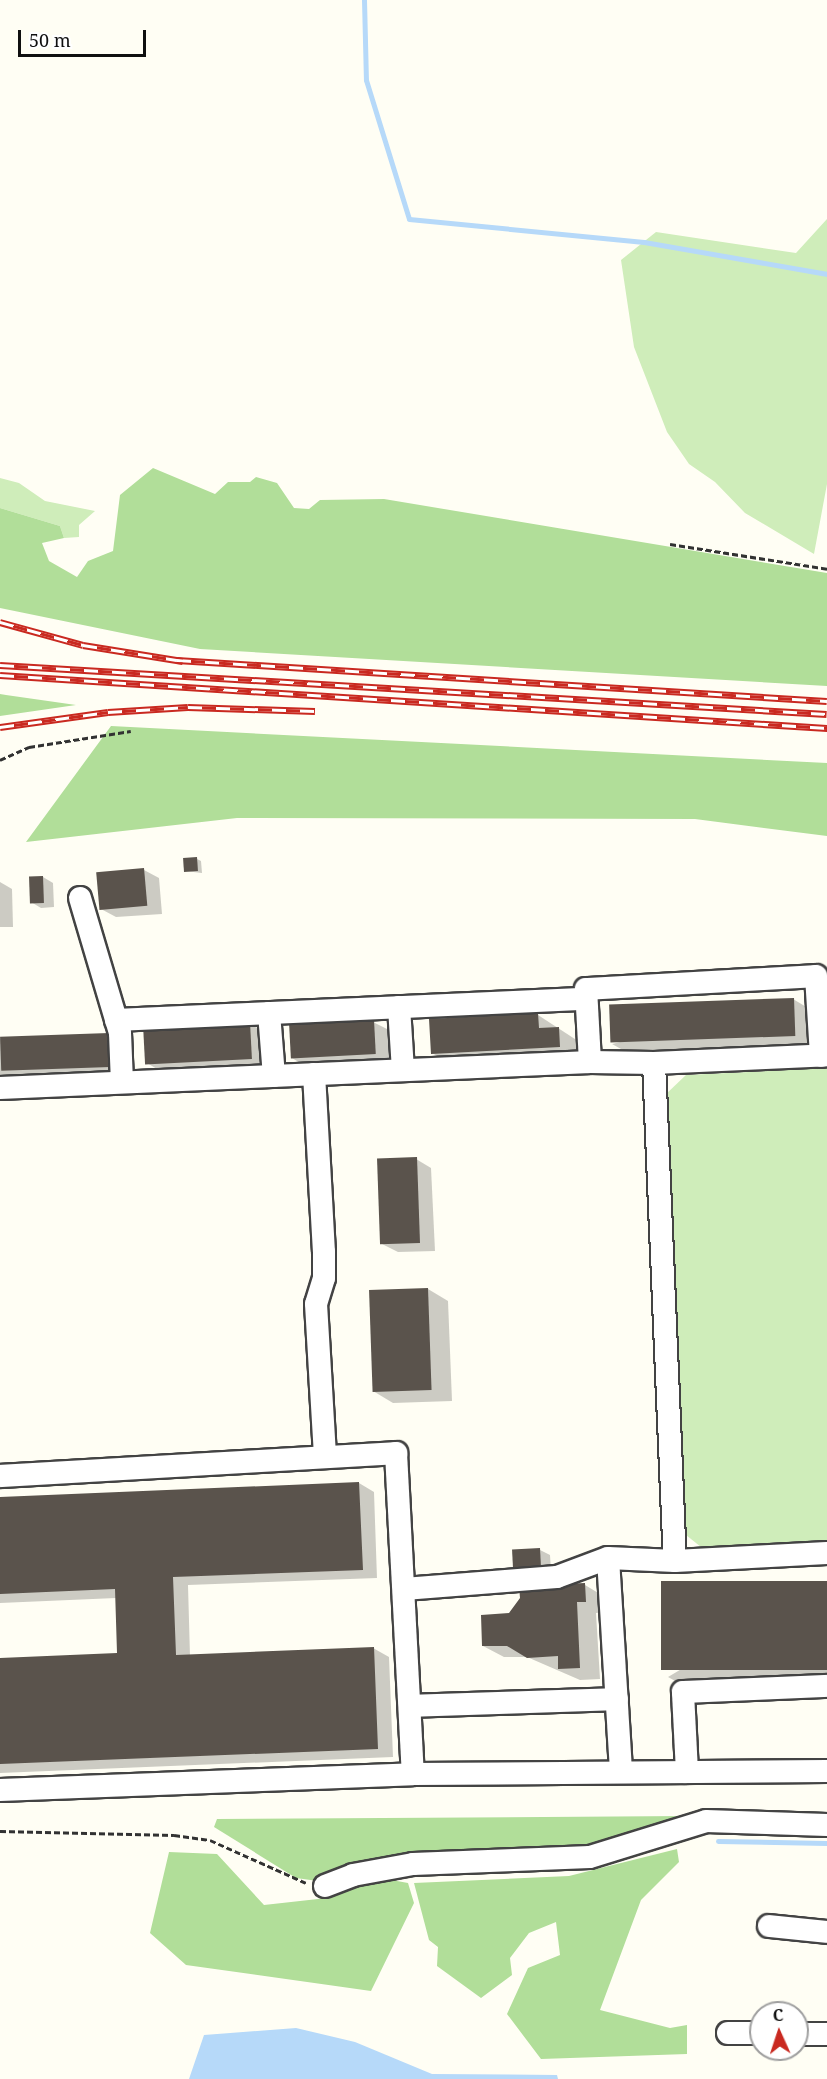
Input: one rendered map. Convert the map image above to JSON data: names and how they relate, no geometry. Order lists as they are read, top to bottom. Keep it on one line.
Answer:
{"scale_bar":"50 m","north":"top"}
